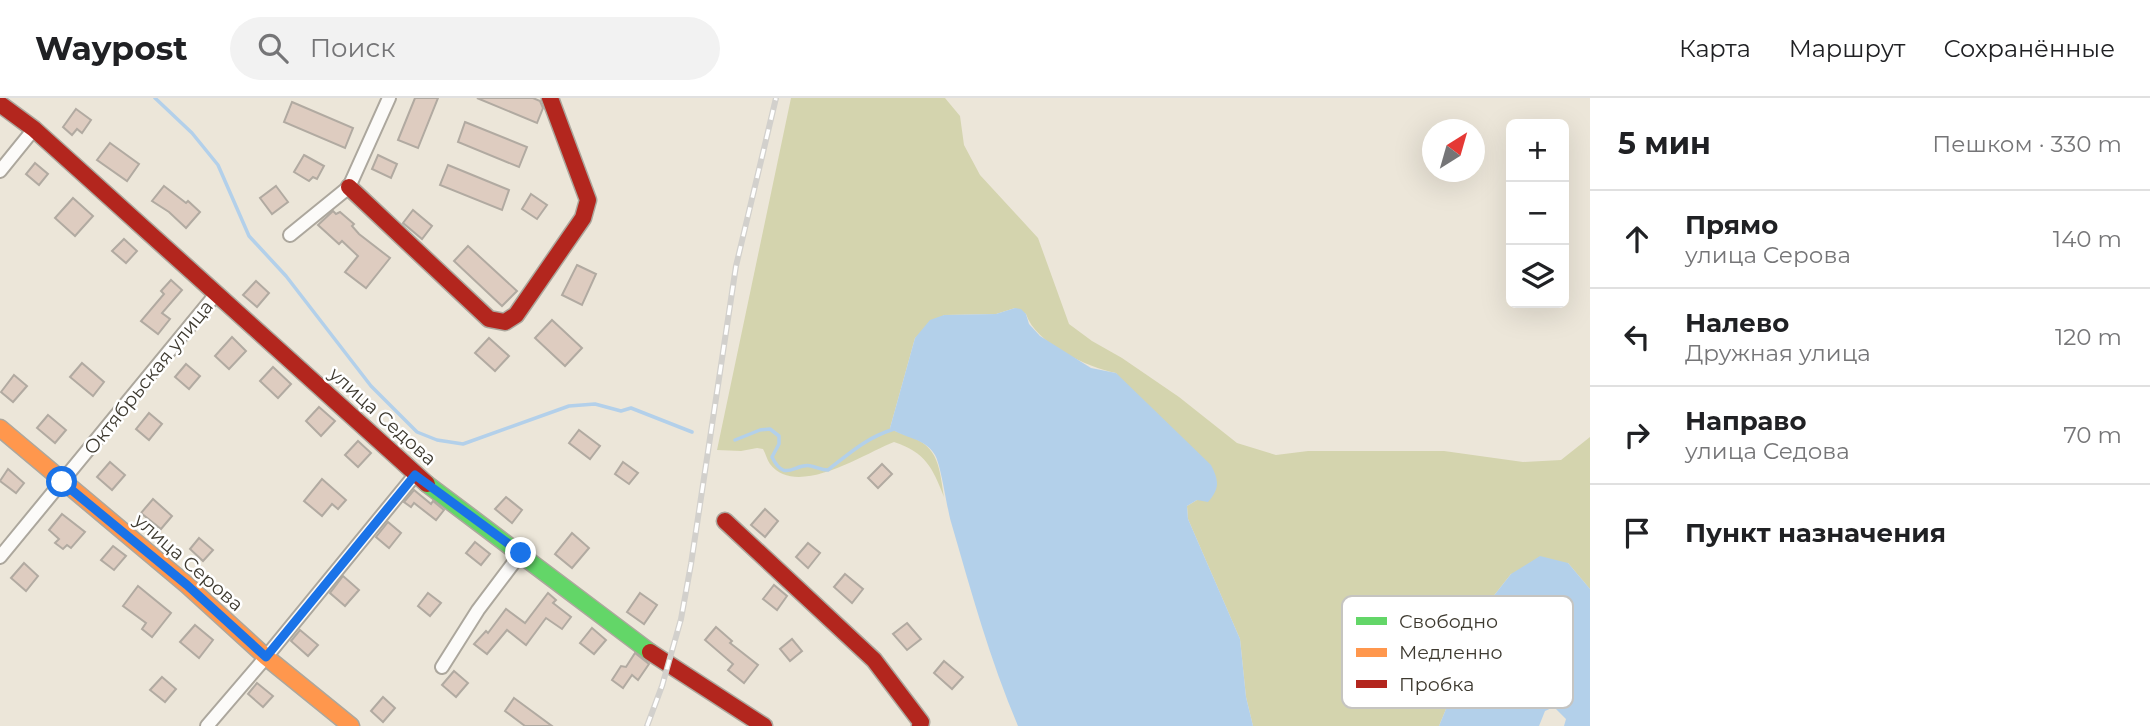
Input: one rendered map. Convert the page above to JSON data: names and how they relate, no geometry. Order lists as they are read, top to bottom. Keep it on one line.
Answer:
{"streets":{"street":["Октябрьская улица","улица Седова","улица Серова"]},"crossings":[["Октябрьская улица","улица Седова"],["Октябрьская улица","улица Серова"]],"legend":["Свободно","Медленно","Пробка"],"north":"top right","page":{"header":"Waypost","search":"Поиск","nav":["Карта","Маршрут","Сохранённые"],"heading":["5 мин","Пешком · 330 m"],"map_buttons":["+","−"],"list":[["Прямо","улица Серова","140 m"],["Налево","Дружная улица","120 m"],["Направо","улица Седова","70 m"],"Пункт назначения"]}}
